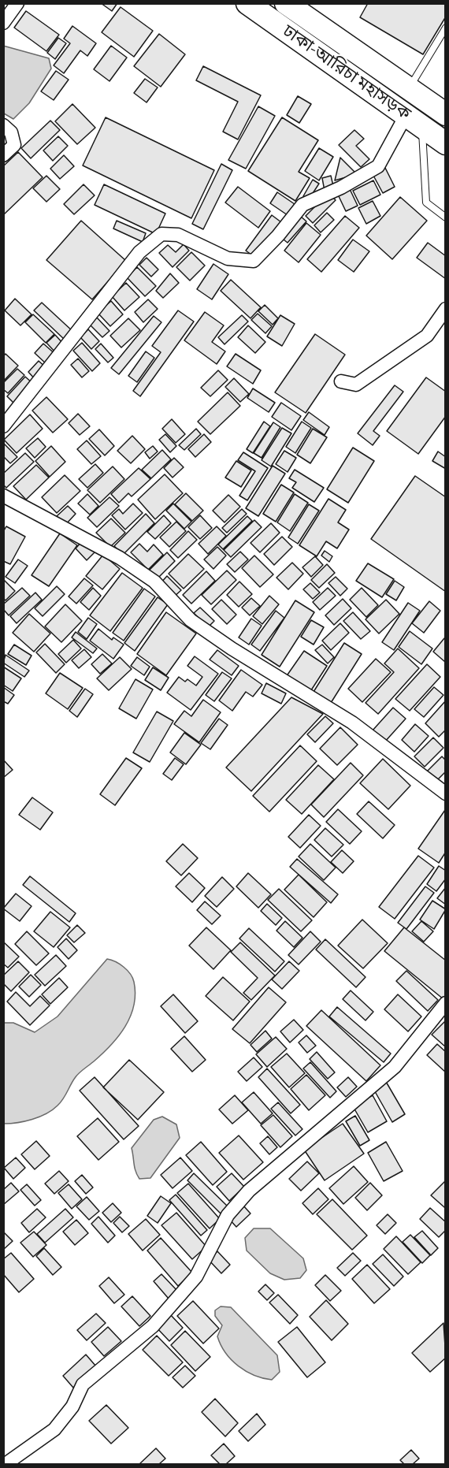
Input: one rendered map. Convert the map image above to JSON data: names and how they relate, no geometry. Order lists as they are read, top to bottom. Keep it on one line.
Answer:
{"streets":{"highway":["ঢাকা-আরিচা মহাসড়ক"]}}
